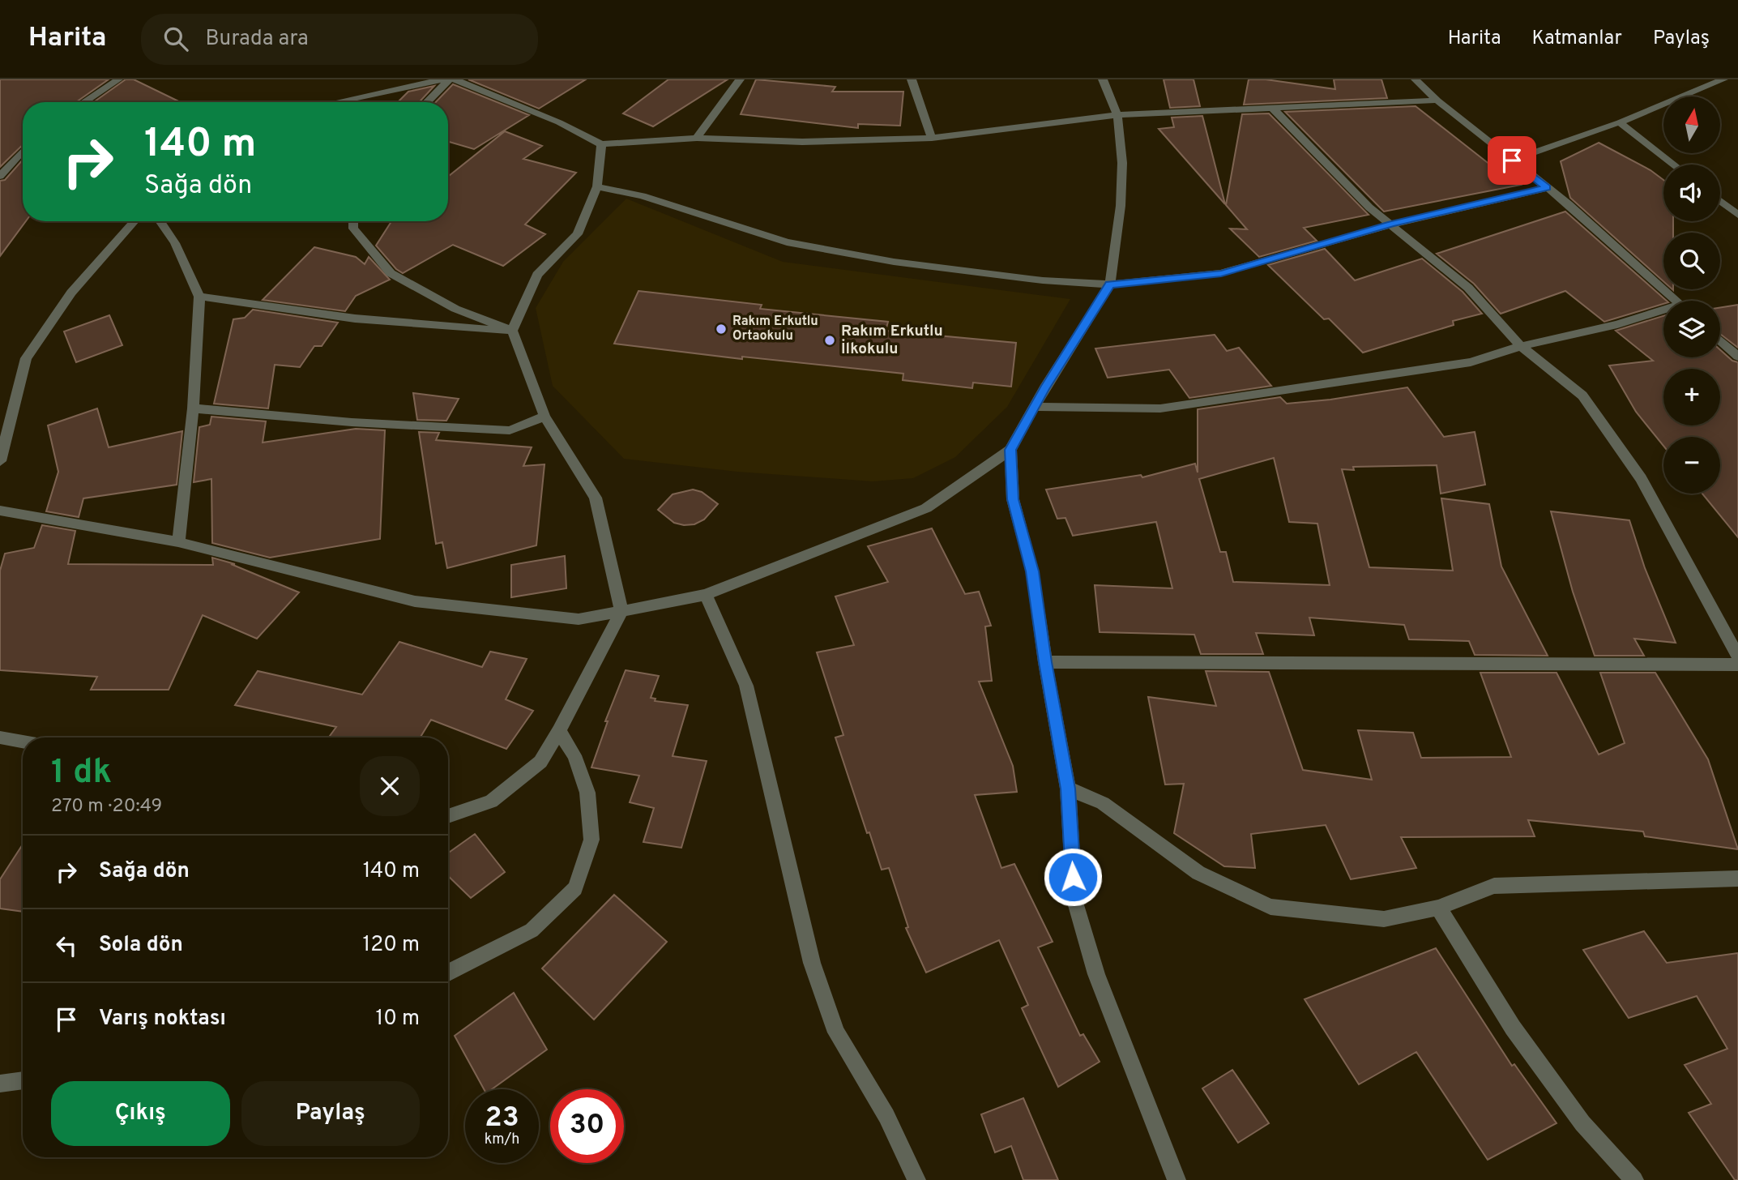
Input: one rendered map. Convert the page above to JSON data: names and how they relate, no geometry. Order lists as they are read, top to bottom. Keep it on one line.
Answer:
{"places":["Rakım Erkutlu Ortaokulu","Rakım Erkutlu İlkokulu"],"north":"top","page":{"header":"Harita","search":"Burada ara","nav":["Harita","Katmanlar","Paylaş"],"map_buttons":["+","−"],"turn":["140 m","Sağa dön"],"heading":["1 dk","270 m · 20:49"],"list":[{"name":"Sağa dön","value":"140 m"},{"name":"Sola dön","value":"120 m"},{"name":"Varış noktası","value":"10 m"}],"buttons":["Çıkış","Paylaş"],"speed":"23 km/h","limit":"30"}}
